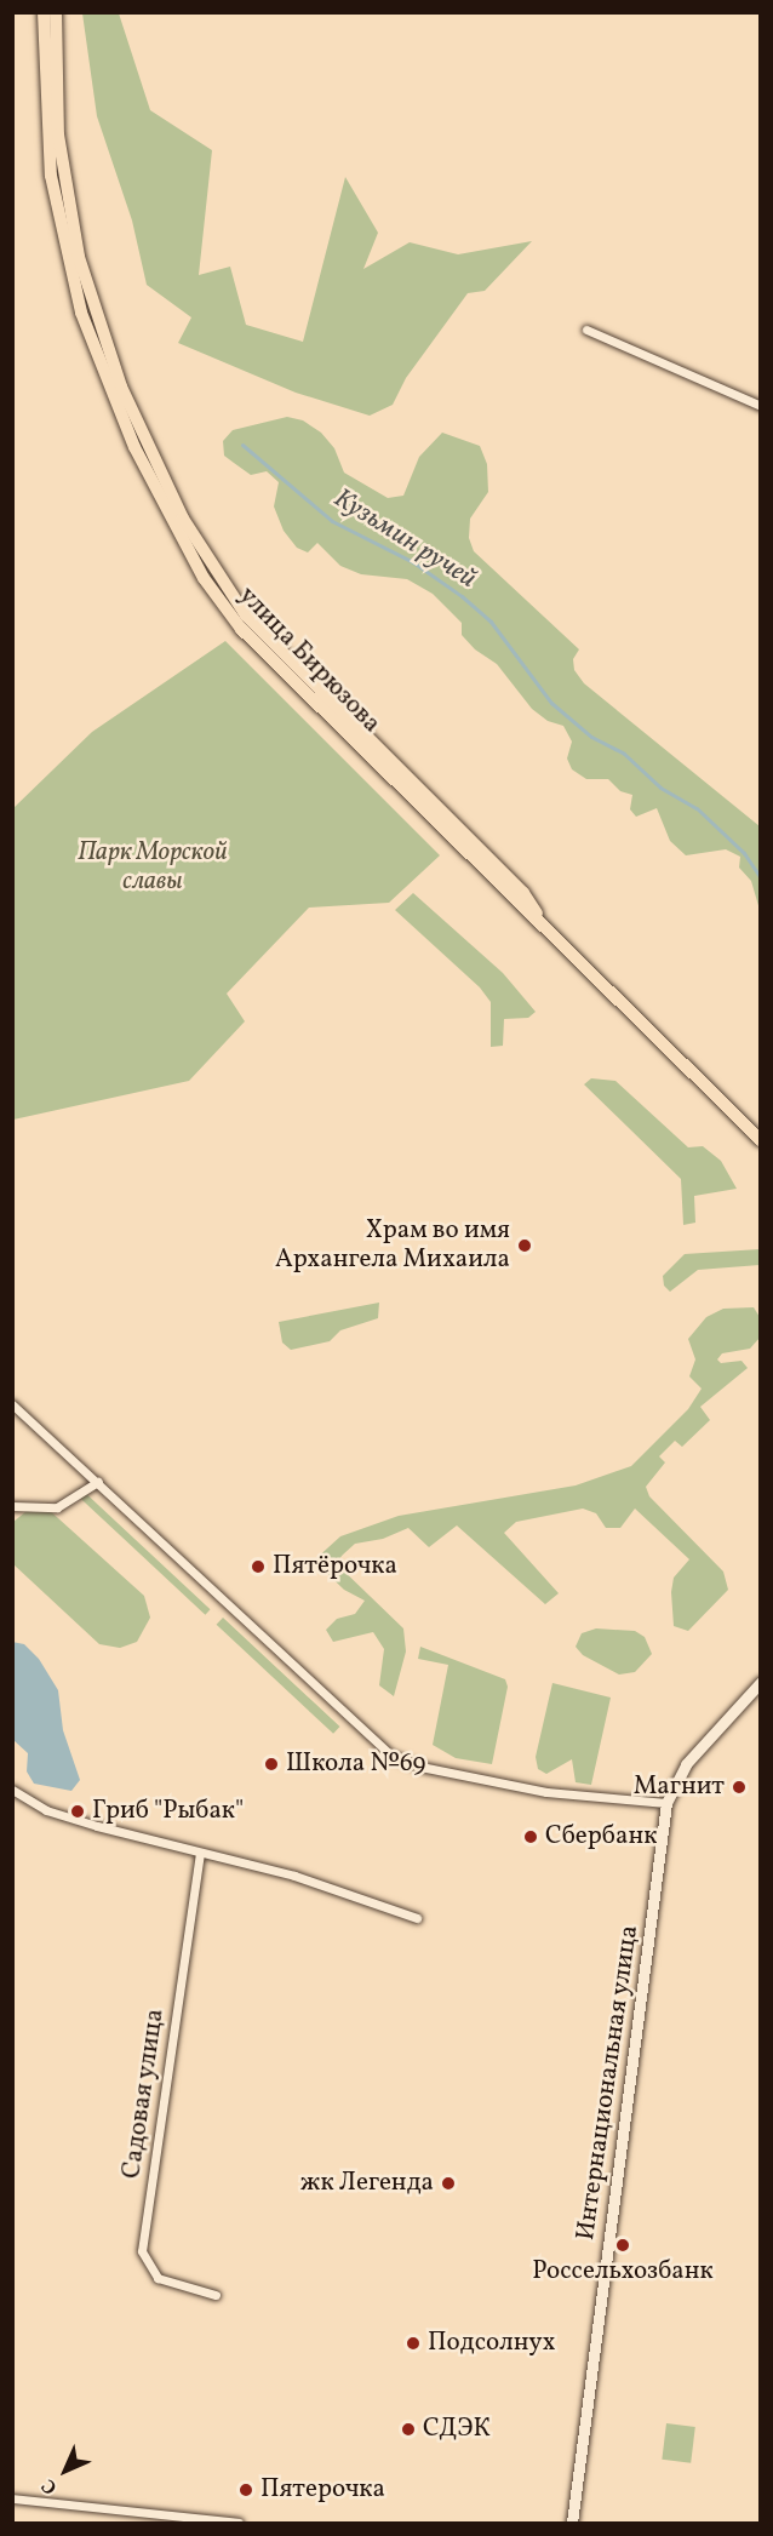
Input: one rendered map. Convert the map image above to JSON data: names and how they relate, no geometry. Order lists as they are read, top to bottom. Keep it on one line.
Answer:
{"streets":{"main road":["улица Бирюзова","Интернациональная улица"],"street":["Садовая улица"]},"water":["Кузьмин ручей"],"parks":["Парк Морской славы"],"places":["Храм во имя Архангела Михаила","Пятёрочка","Школа №69","Магнит","Гриб \"Рыбак\"","Сбербанк","жк Легенда","Россельхозбанк","Подсолнух","СДЭК","Пятерочка"],"north":"bottom left"}
